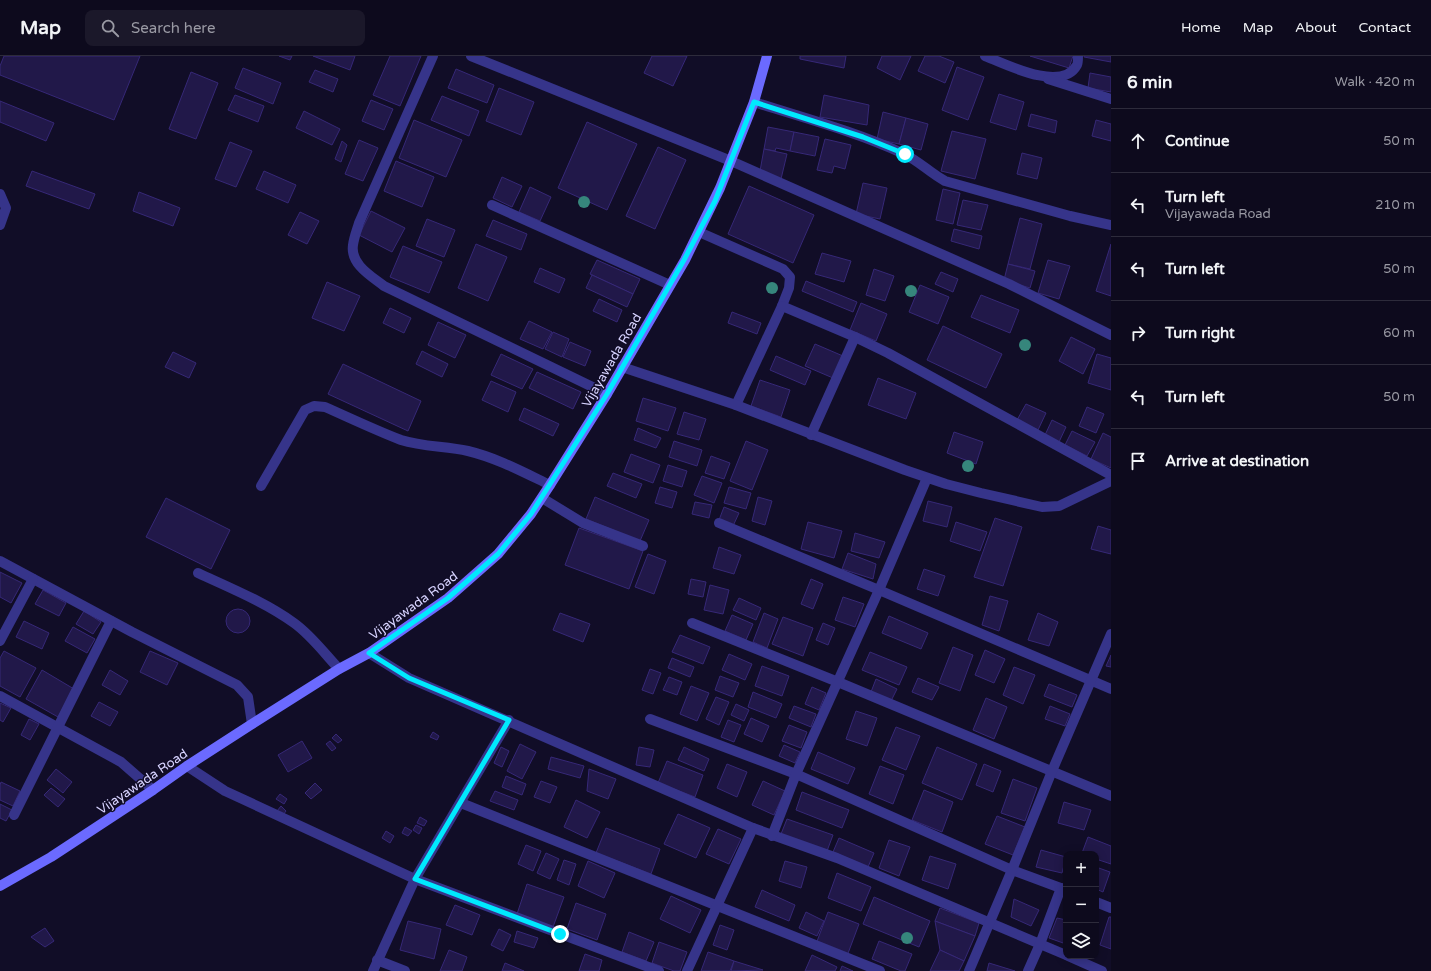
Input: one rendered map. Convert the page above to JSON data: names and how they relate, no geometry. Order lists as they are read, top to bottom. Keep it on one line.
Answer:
{"streets":{"main road":["Vijayawada Road"]},"page":{"header":"Map","search":"Search here","nav":["Home","Map","About","Contact"],"heading":["6 min","Walk · 420 m"],"list":[["Continue","50 m"],["Turn left","Vijayawada Road","210 m"],["Turn left","50 m"],["Turn right","60 m"],["Turn left","50 m"],"Arrive at destination"],"map_buttons":["+","−"]}}
